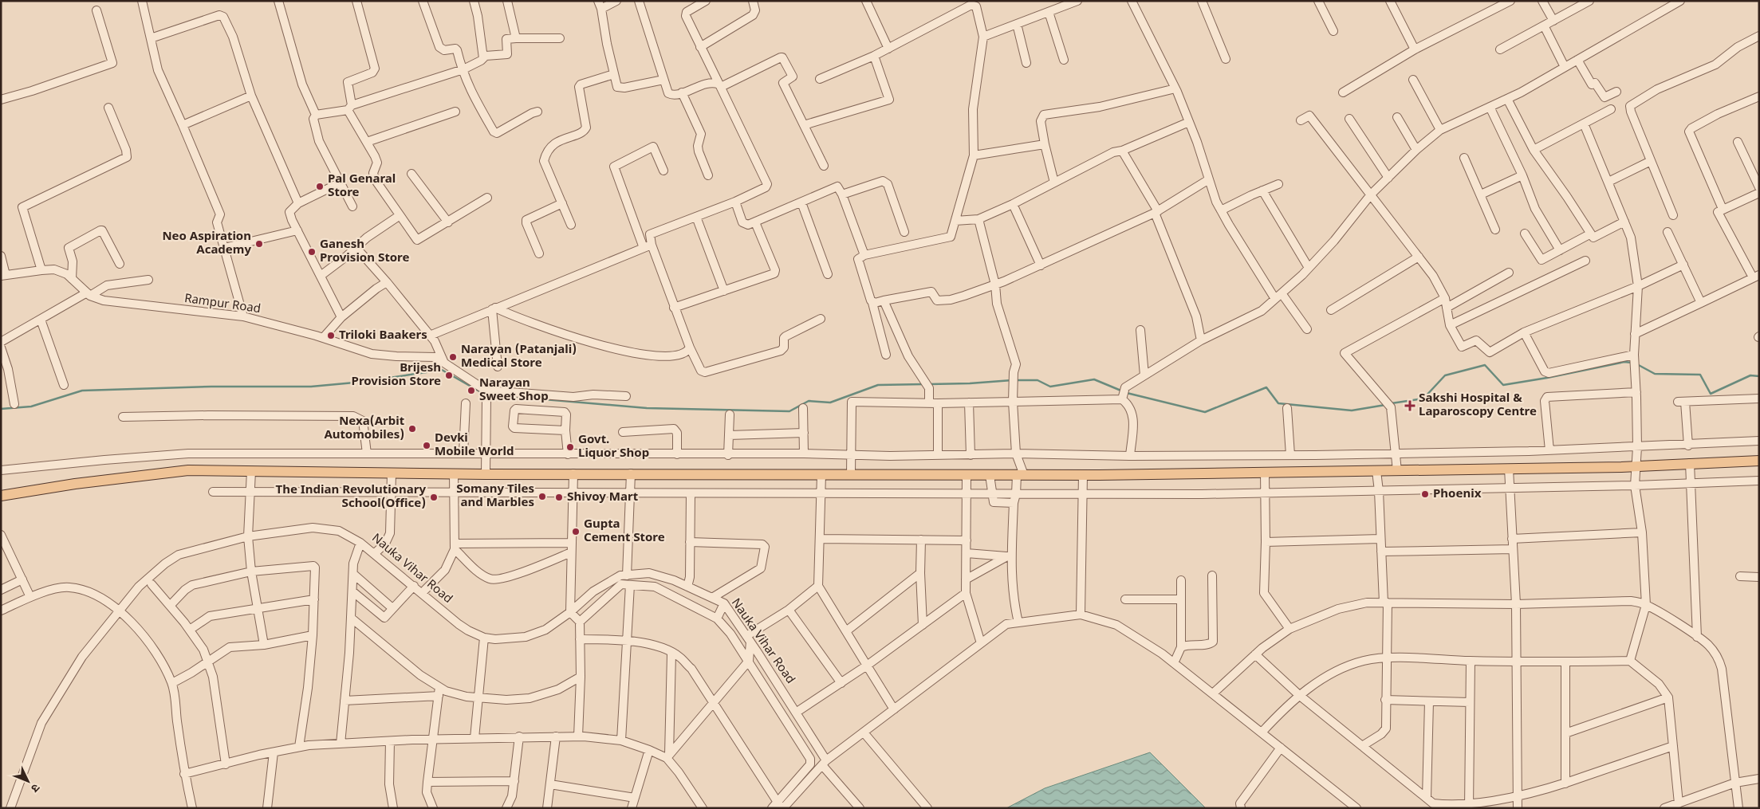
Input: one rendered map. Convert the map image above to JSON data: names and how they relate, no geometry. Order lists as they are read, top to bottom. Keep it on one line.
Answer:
{"streets":{"street":["Rampur Road","Nauka Vihar Road"]},"places":{"other":["Pal Genaral Store","Neo Aspiration Academy","Ganesh Provision Store","Triloki Baakers","Narayan (Patanjali) Medical Store","Brijesh Provision Store","Narayan Sweet Shop","Nexa(Arbit Automobiles)","Devki Mobile World","Govt. Liquor Shop","Phoenix","Somany Tiles and Marbles","The Indian Revolutionary School(Office)","Shivoy Mart","Gupta Cement Store"],"health":["Sakshi Hospital & Laparoscopy Centre"]},"north":"bottom right"}
